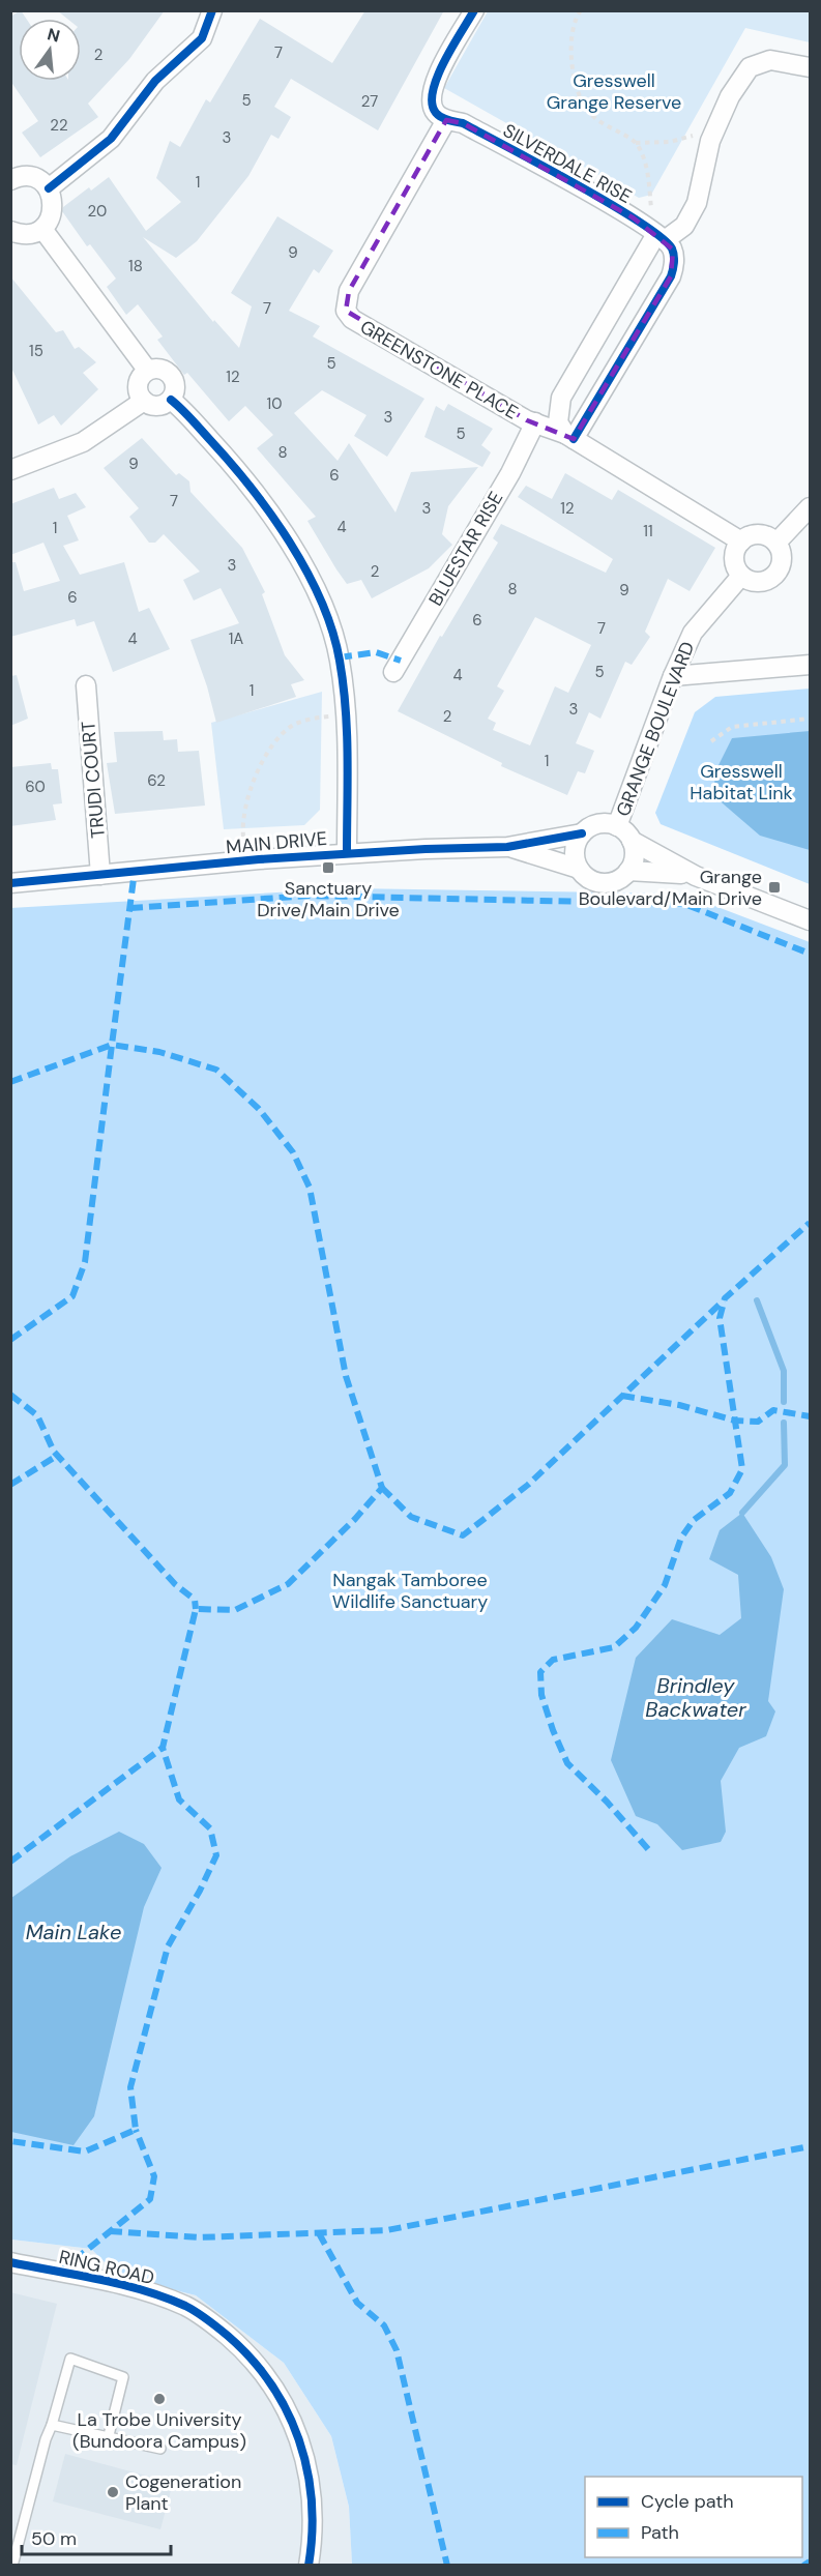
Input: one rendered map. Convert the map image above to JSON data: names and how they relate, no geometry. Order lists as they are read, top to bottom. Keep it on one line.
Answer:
{"streets":{"street":["SILVERDALE RISE","GREENSTONE PLACE","BLUESTAR RISE","GRANGE BOULEVARD","TRUDI COURT","MAIN DRIVE","RING ROAD"]},"crossings":[["SILVERDALE RISE","GREENSTONE PLACE"],["GREENSTONE PLACE","BLUESTAR RISE"],["GRANGE BOULEVARD","MAIN DRIVE"],["TRUDI COURT","MAIN DRIVE"]],"water":["Brindley Backwater","Main Lake"],"parks":["Gresswell Grange Reserve","Gresswell Habitat Link","Nangak Tamboree Wildlife Sanctuary"],"places":{"transit":["Sanctuary Drive/Main Drive","Grange Boulevard/Main Drive"],"other":["La Trobe University (Bundoora Campus)","Cogeneration Plant"]},"house_numbers":["7","2","5","27","22","3","1","20","9","18","7","15","5","12","10","3","5","8","9","6","7","3","12","4","1","11","3","2","8","9","6","6","7","4","1A","5","4","1","3","2","1","62","60"],"legend":["Cycle path","Path"],"scale_bar":"50 m","north":"top"}
